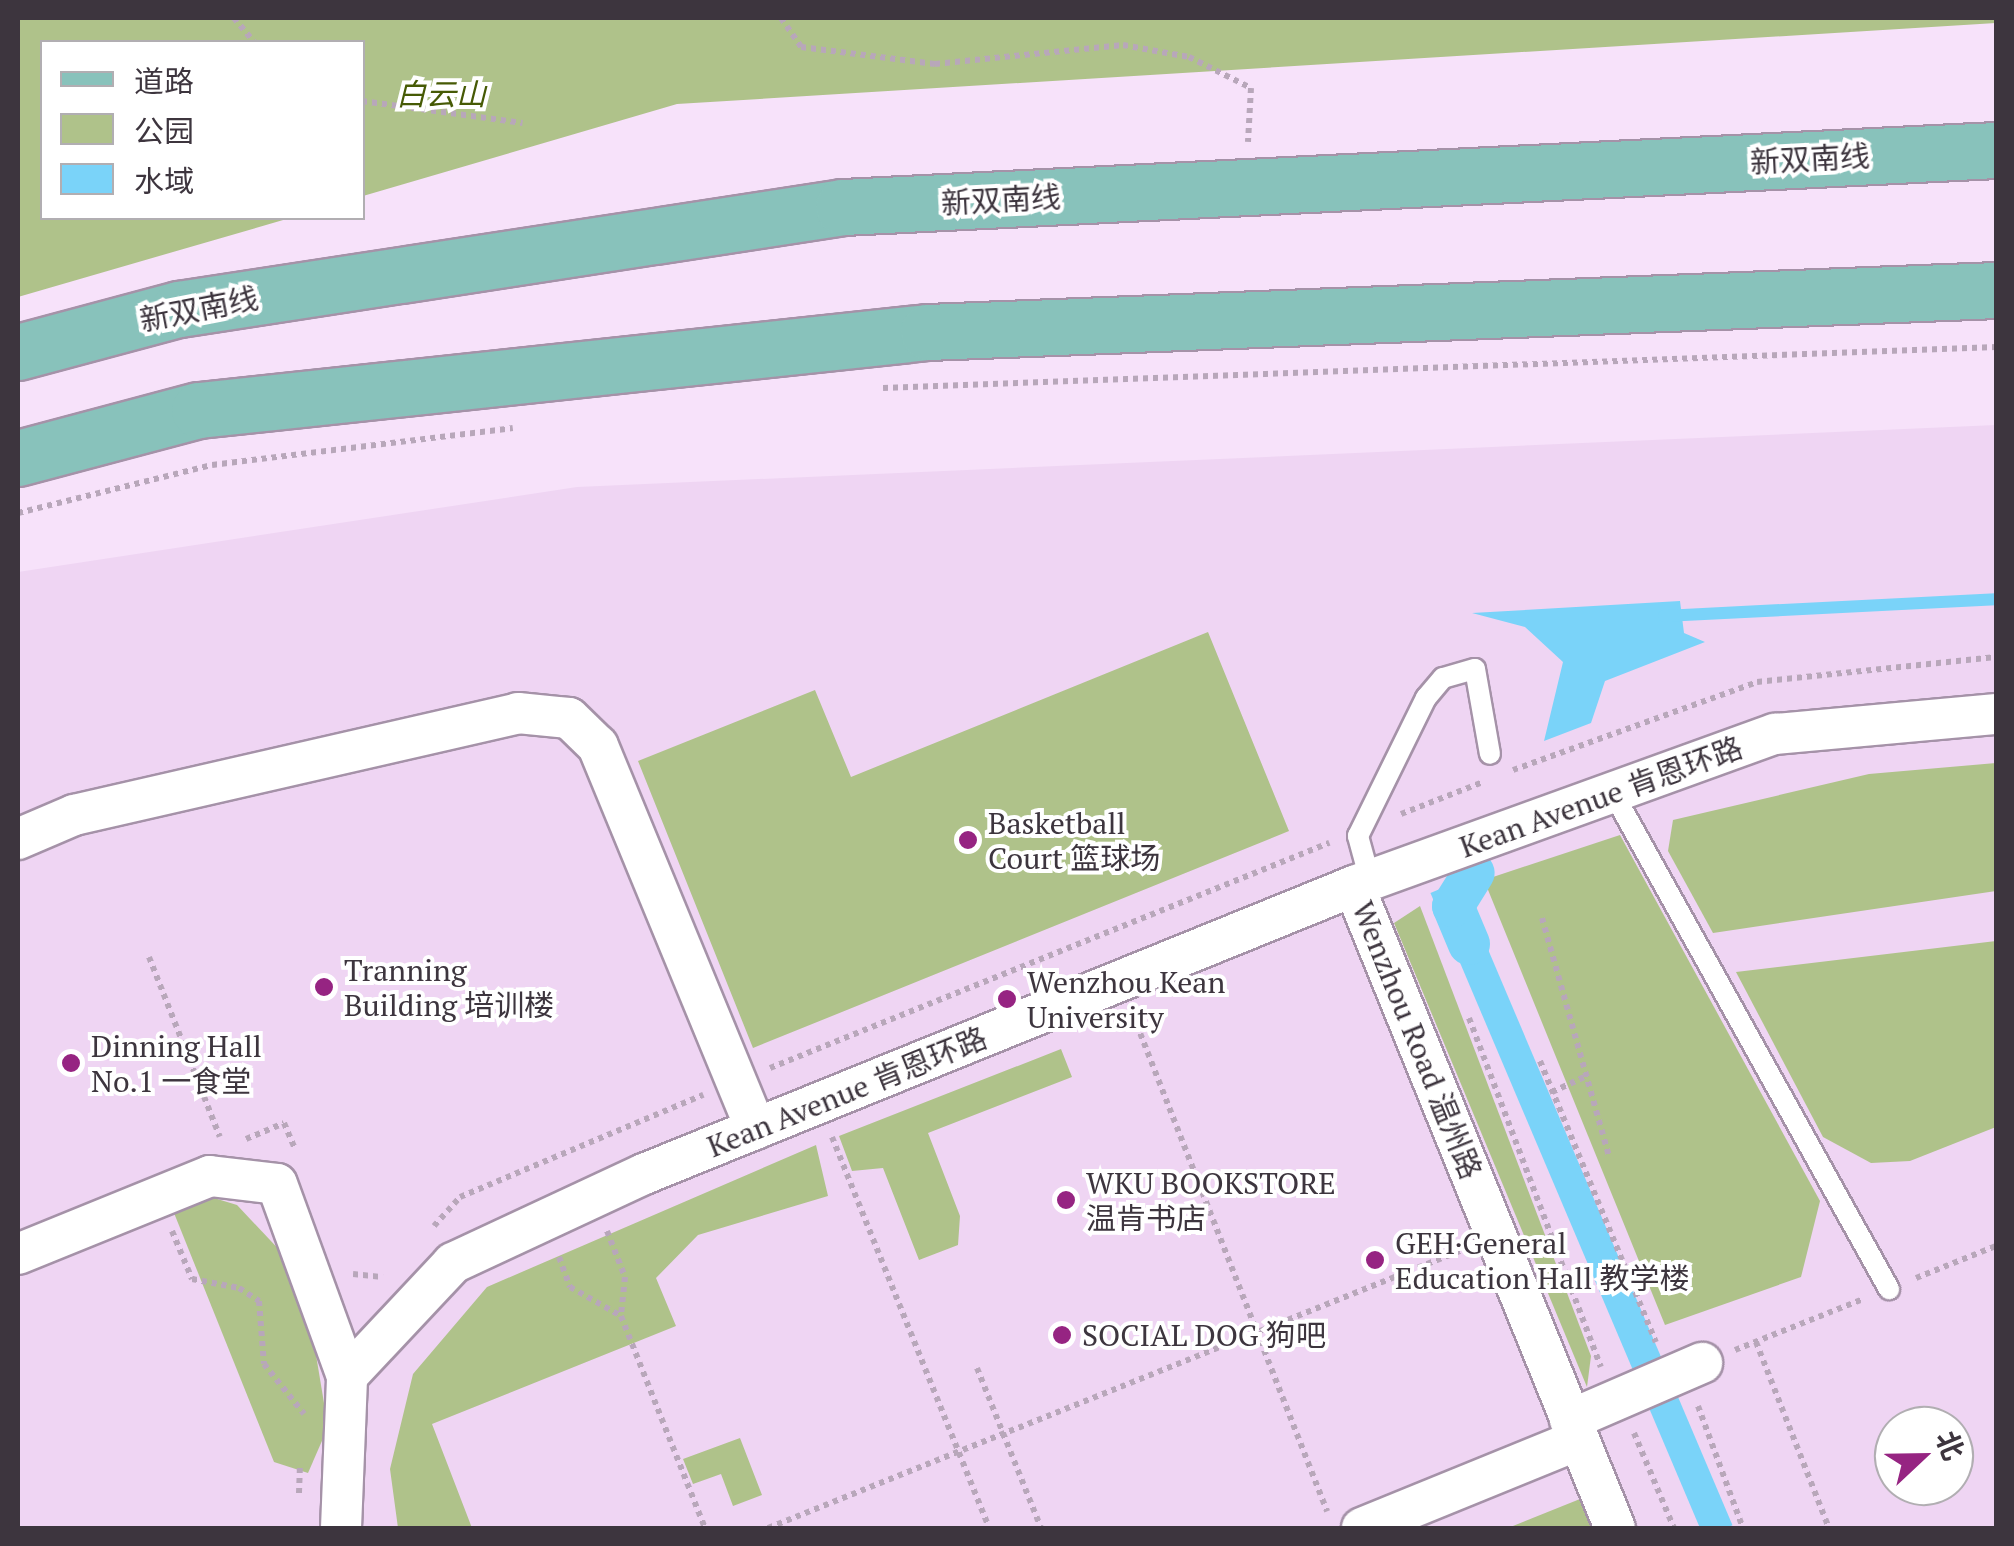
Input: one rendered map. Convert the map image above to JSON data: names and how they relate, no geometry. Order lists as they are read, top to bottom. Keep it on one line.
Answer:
{"streets":{"main road":["新双南线"],"street":["Kean Avenue 肯恩环路","Wenzhou Road 温州路"]},"crossings":[["Kean Avenue 肯恩环路","Wenzhou Road 温州路"]],"parks":["白云山"],"places":["Basketball Court 篮球场","Tranning Building 培训楼","Wenzhou Kean University","Dinning Hall No.1 一食堂","WKU BOOKSTORE 温肯书店","GEH·General Education Hall 教学楼","SOCIAL DOG 狗吧"],"legend":["道路","公园","水域"],"north":"right"}
